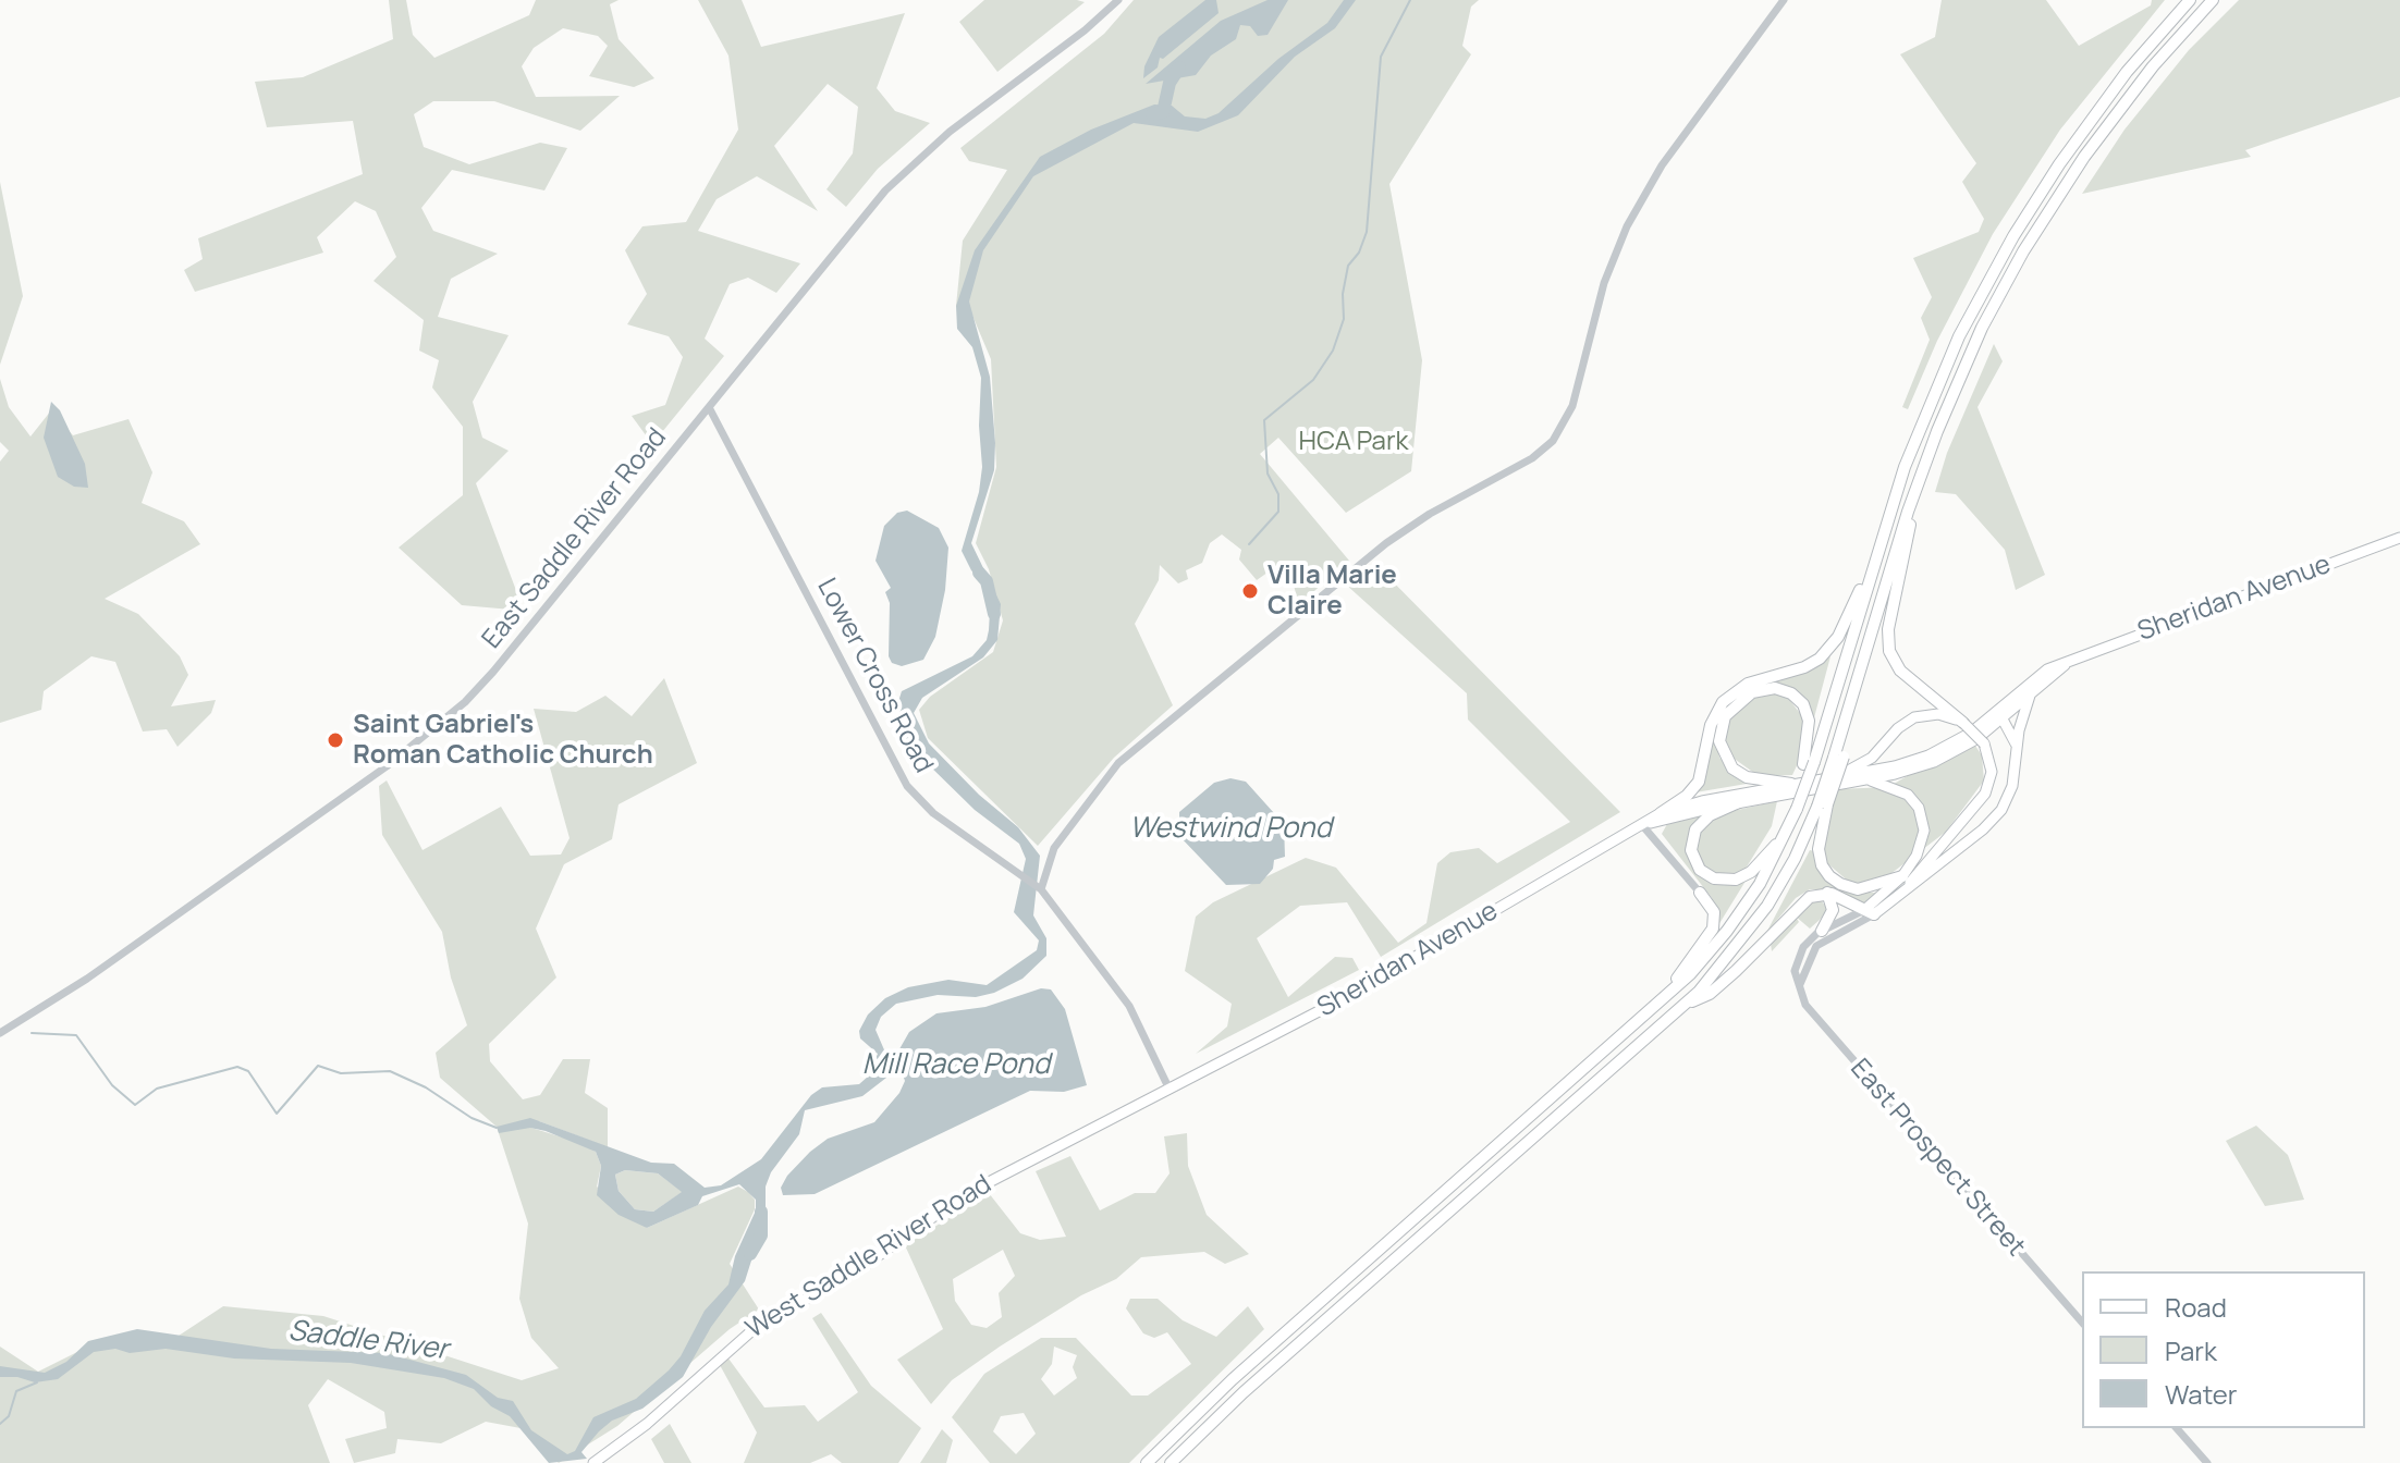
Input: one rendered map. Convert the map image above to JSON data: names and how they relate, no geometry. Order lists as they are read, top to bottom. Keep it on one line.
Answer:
{"streets":{"main road":["Sheridan Avenue","West Saddle River Road"],"street":["East Saddle River Road","Lower Cross Road","East Prospect Street"]},"crossings":[["East Saddle River Road","Lower Cross Road"],["Sheridan Avenue","Lower Cross Road"],["Sheridan Avenue","West Saddle River Road"],["Lower Cross Road","West Saddle River Road"]],"water":["Westwind Pond","Mill Race Pond","Saddle River"],"parks":["HCA Park"],"places":["Villa Marie Claire","Saint Gabriel's Roman Catholic Church"],"legend":["Road","Park","Water"]}
